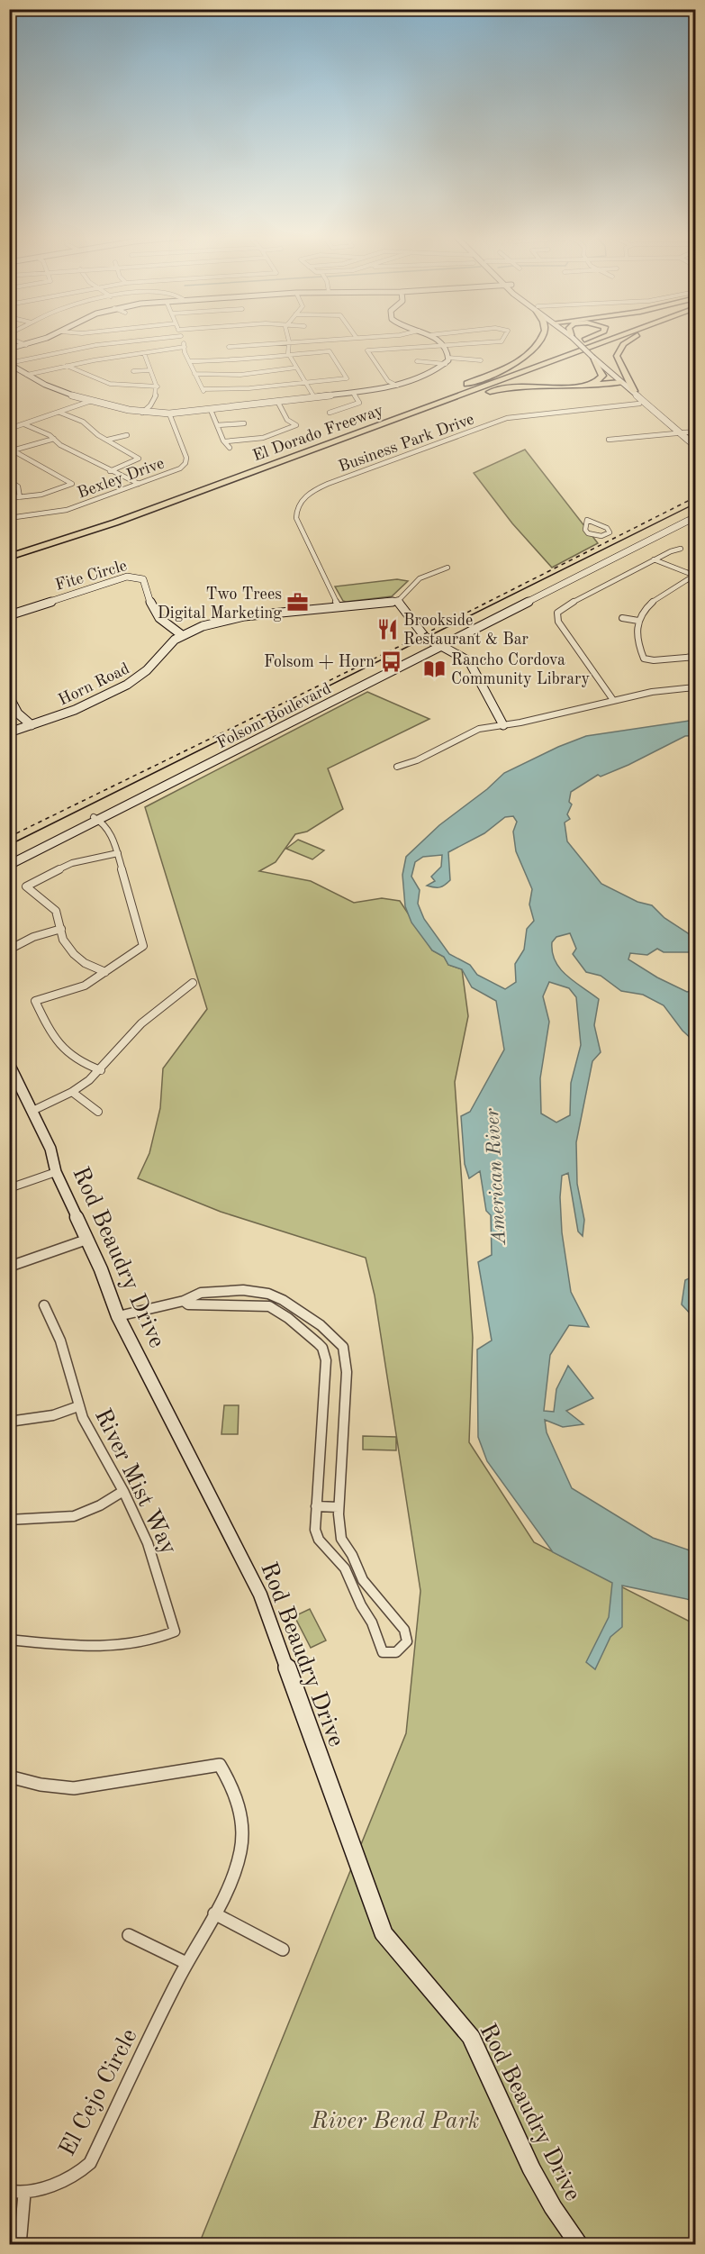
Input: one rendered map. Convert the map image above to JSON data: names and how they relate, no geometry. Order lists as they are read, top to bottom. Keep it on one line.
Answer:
{"streets":{"highway":["El Dorado Freeway"],"street":["Business Park Drive","Bexley Drive","Fite Circle","Horn Road","Folsom Boulevard","Rod Beaudry Drive","River Mist Way","El Cejo Circle"]},"crossings":[["Business Park Drive","Horn Road"],["Fite Circle","Horn Road"]],"water":["American River"],"parks":["River Bend Park"],"places":{"office":["Two Trees Digital Marketing"],"restaurant":["Brookside Restaurant & Bar"],"bus stop":["Folsom + Horn"],"library":["Rancho Cordova Community Library"]}}
